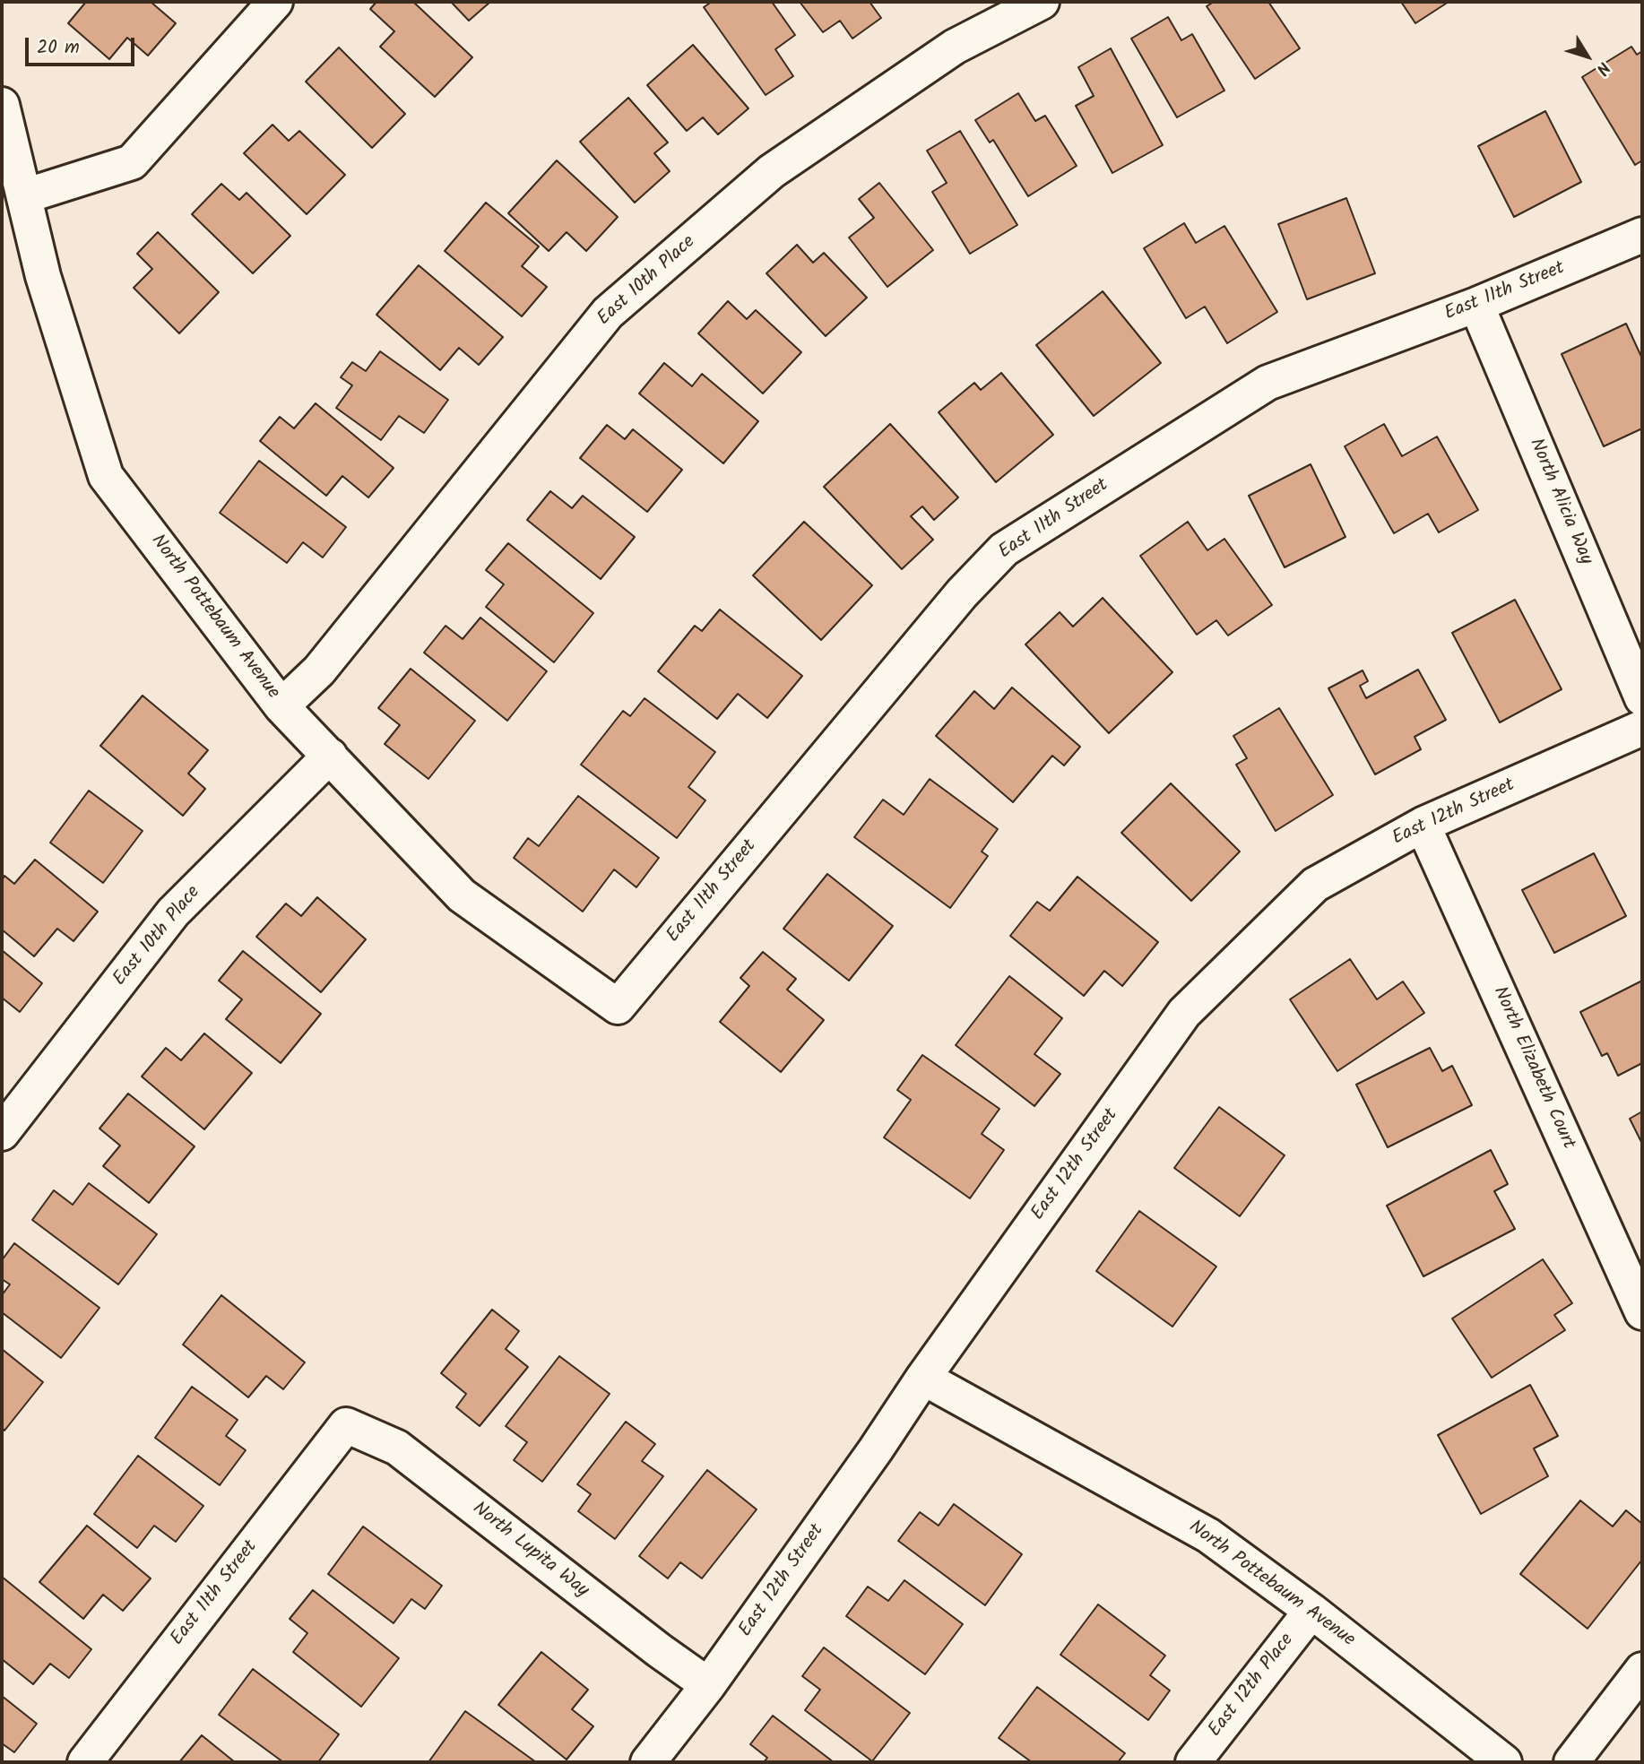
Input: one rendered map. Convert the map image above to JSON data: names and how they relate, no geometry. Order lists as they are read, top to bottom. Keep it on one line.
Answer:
{"streets":{"street":["East 10th Place","East 11th Street","North Alicia Way","North Pottebaum Avenue","East 12th Street","North Elizabeth Court","North Lupita Way","East 12th Place"]},"crossings":[["East 10th Place","North Pottebaum Avenue"],["East 11th Street","North Alicia Way"],["East 11th Street","North Pottebaum Avenue"],["East 11th Street","North Lupita Way"],["North Pottebaum Avenue","East 12th Street"],["North Pottebaum Avenue","East 12th Place"],["East 12th Street","North Elizabeth Court"],["East 12th Street","North Lupita Way"]],"scale_bar":"20 m","north":"bottom right"}
